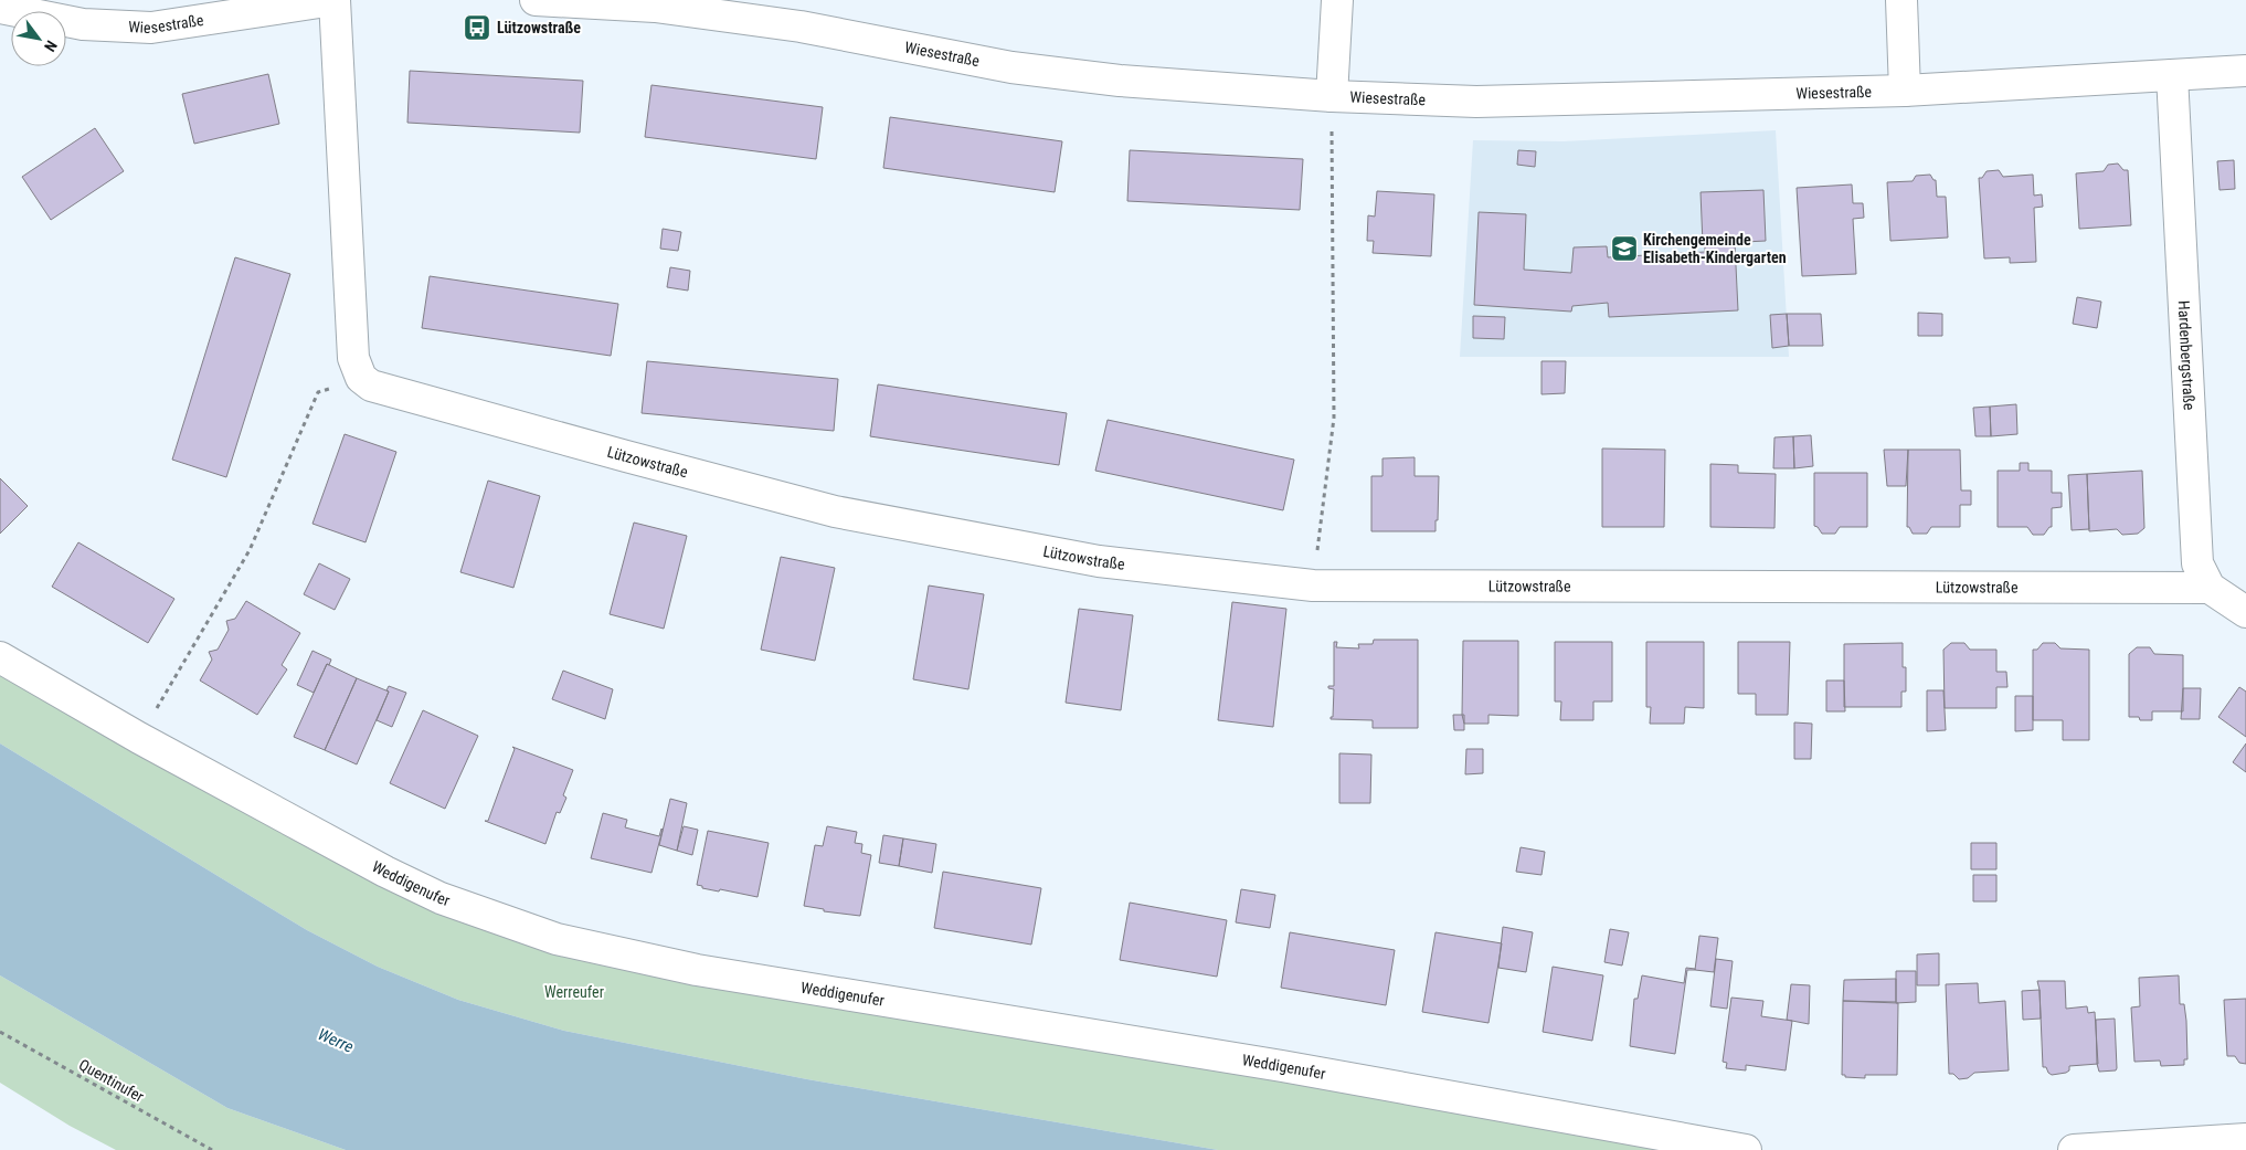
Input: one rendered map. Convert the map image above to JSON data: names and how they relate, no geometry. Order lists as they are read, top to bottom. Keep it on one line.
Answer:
{"streets":{"street":["Wiesestraße","Hardenbergstraße","Lützowstraße","Weddigenufer"],"path":["Quentinufer"]},"crossings":[["Wiesestraße","Hardenbergstraße"],["Hardenbergstraße","Lützowstraße"]],"water":["Werre"],"parks":["Werreufer"],"places":{"bus stop":["Lützowstraße"],"school or university":["Kirchengemeinde Elisabeth-Kindergarten"]},"north":"bottom right"}
